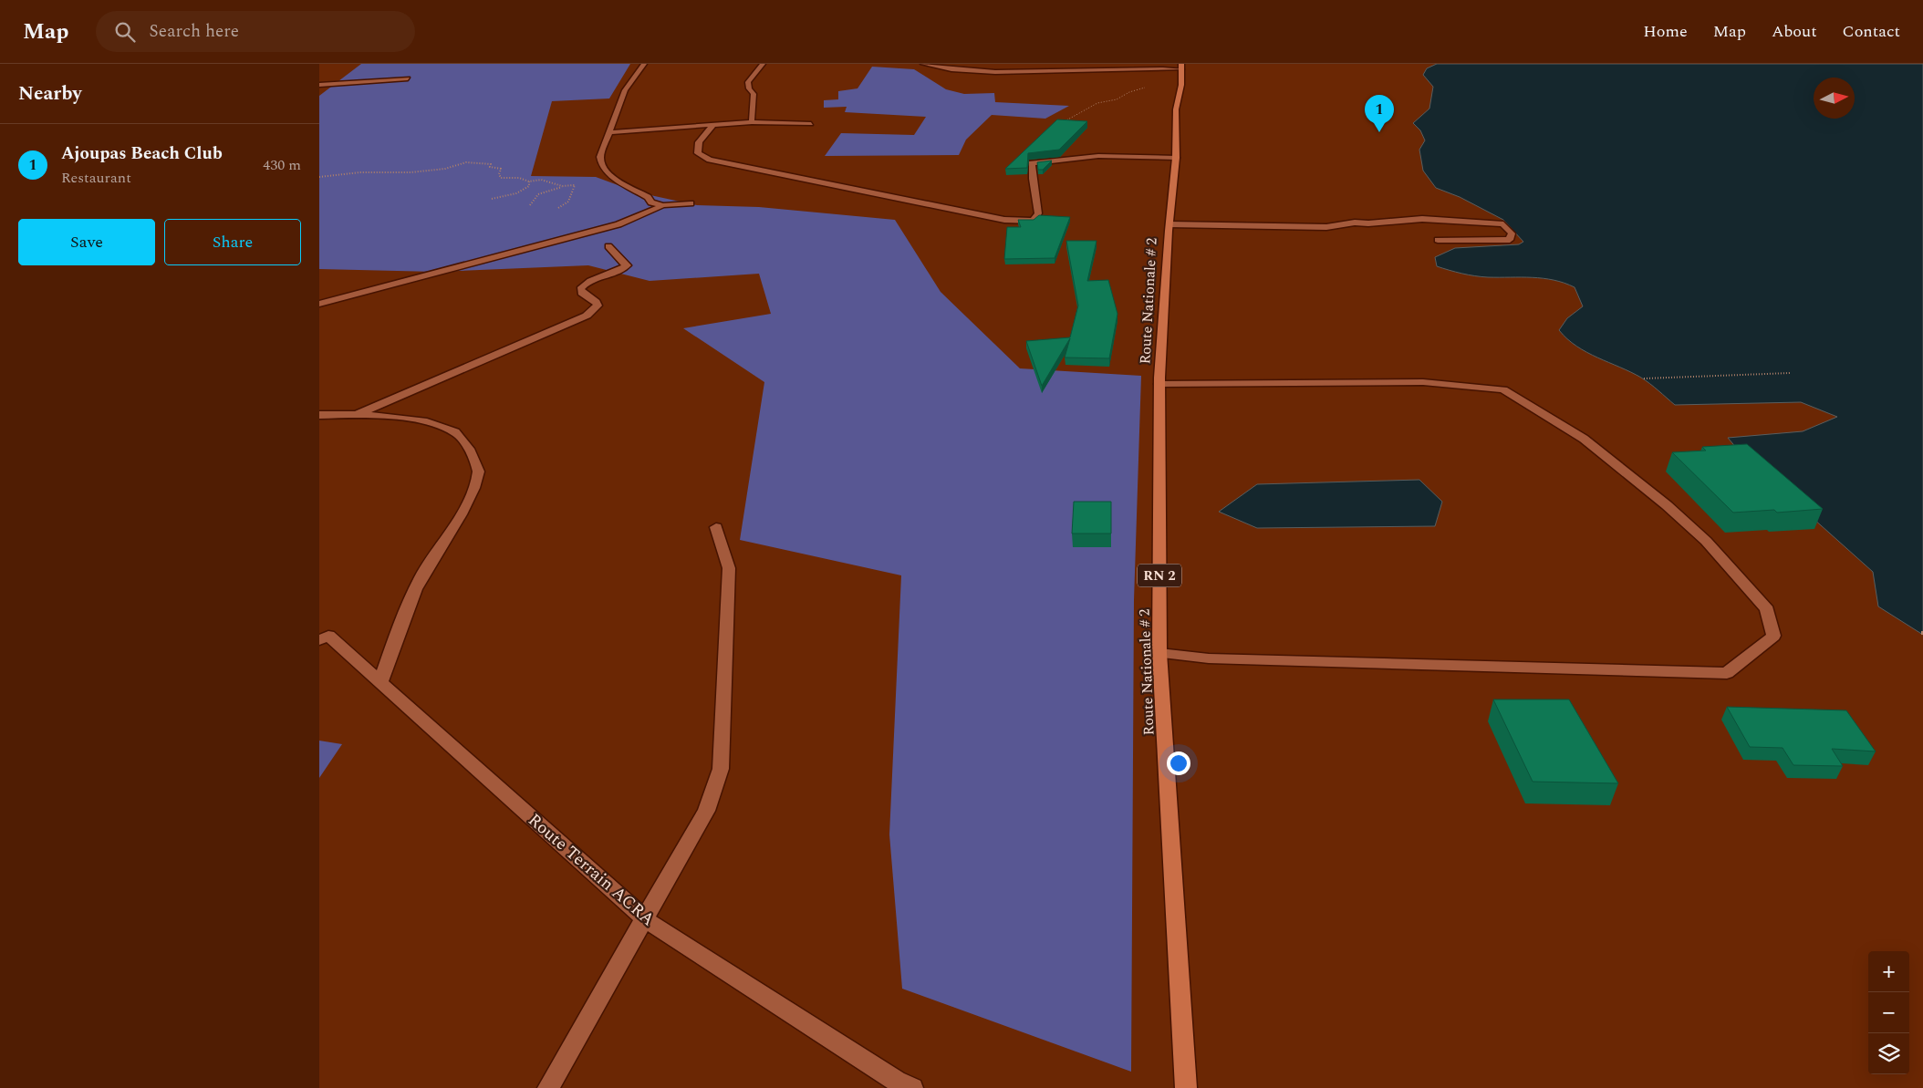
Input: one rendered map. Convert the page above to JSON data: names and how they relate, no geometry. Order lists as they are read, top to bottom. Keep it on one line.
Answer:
{"streets":{"main road":["Route Nationale # 2","RN 2"],"street":["Route Terrain ACRA"]},"north":"right","page":{"header":"Map","search":"Search here","nav":["Home","Map","About","Contact"],"heading":"Nearby","pins":"1","list":[{"mark":"1","name":"Ajoupas Beach Club","note":"Restaurant","value":"430 m"}],"buttons":["Save","Share"],"map_buttons":["+","−"]}}
